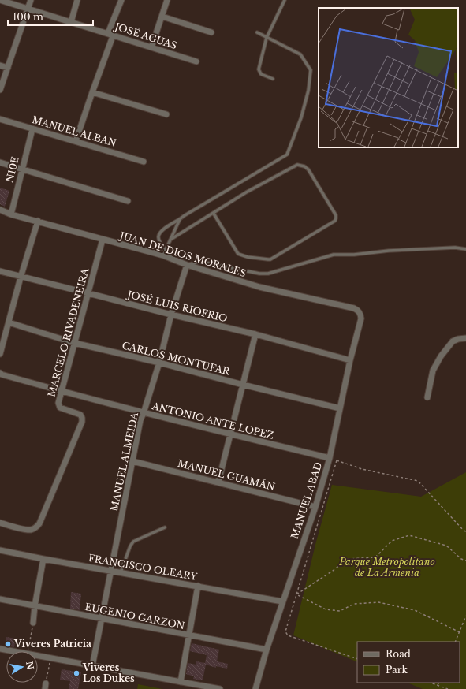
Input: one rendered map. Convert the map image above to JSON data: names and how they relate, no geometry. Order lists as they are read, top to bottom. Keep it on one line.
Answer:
{"streets":{"street":["JOSÉ AGUAS","MANUEL ALBAN","N10E","JUAN DE DIOS MORALES","JOSÉ LUIS RIOFRIO","MARCELO RIVADENEIRA","CARLOS MONTUFAR","ANTONIO ANTE LOPEZ","MANUEL ALMEIDA","MANUEL GUAMÁN","MANUEL ABAD","FRANCISCO OLEARY","EUGENIO GARZON"]},"crossings":[["MANUEL ALBAN","N10E"],["N10E","JUAN DE DIOS MORALES"],["JUAN DE DIOS MORALES","MARCELO RIVADENEIRA"],["JUAN DE DIOS MORALES","MANUEL ALMEIDA"],["JUAN DE DIOS MORALES","MANUEL ABAD"],["JOSÉ LUIS RIOFRIO","MARCELO RIVADENEIRA"],["JOSÉ LUIS RIOFRIO","MANUEL ALMEIDA"],["JOSÉ LUIS RIOFRIO","MANUEL ABAD"],["MARCELO RIVADENEIRA","CARLOS MONTUFAR"],["MARCELO RIVADENEIRA","ANTONIO ANTE LOPEZ"],["CARLOS MONTUFAR","MANUEL ALMEIDA"],["CARLOS MONTUFAR","MANUEL ABAD"],["ANTONIO ANTE LOPEZ","MANUEL ALMEIDA"],["ANTONIO ANTE LOPEZ","MANUEL ABAD"],["MANUEL ALMEIDA","MANUEL GUAMÁN"],["MANUEL ALMEIDA","FRANCISCO OLEARY"],["MANUEL ALMEIDA","EUGENIO GARZON"],["MANUEL GUAMÁN","MANUEL ABAD"],["MANUEL ABAD","FRANCISCO OLEARY"],["MANUEL ABAD","EUGENIO GARZON"]],"parks":["Parque Metropolitano de La Armenia"],"places":["Viveres Patricia","Viveres Los Dukes"],"legend":["Road","Park"],"scale_bar":"100 m","north":"right"}
